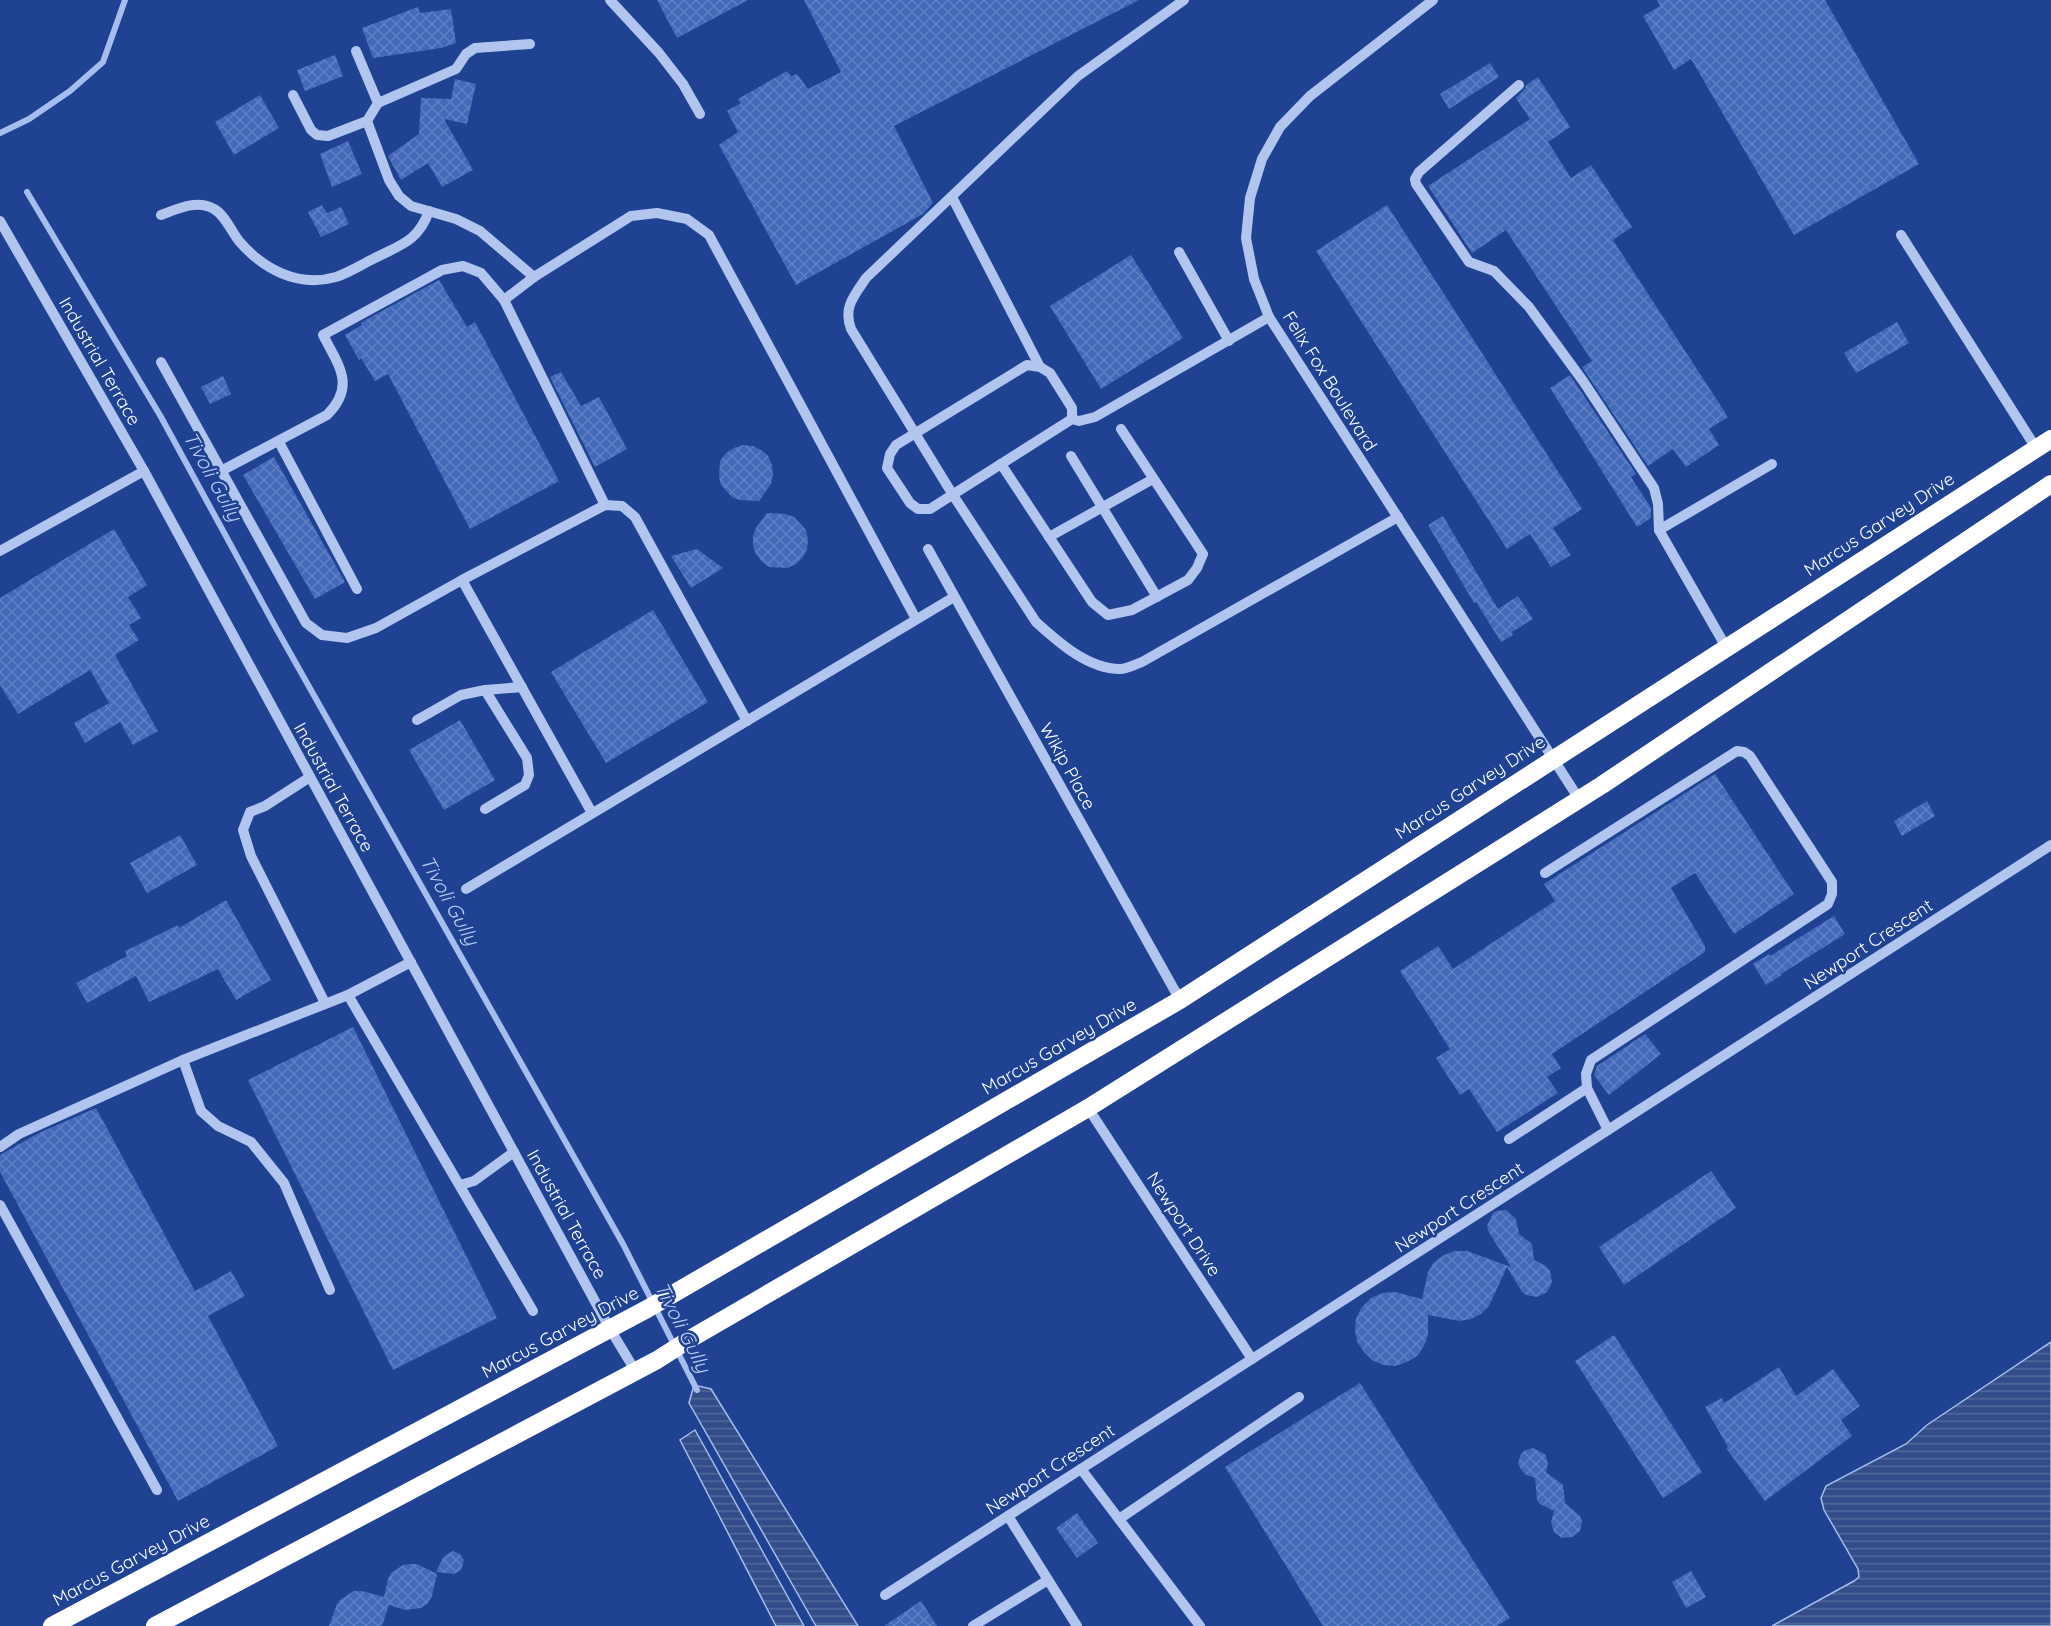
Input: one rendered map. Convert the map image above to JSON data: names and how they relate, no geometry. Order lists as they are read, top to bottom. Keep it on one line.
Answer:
{"streets":{"highway":["Marcus Garvey Drive"],"street":["Industrial Terrace","Felix Fox Boulevard","Wikip Place","Newport Crescent","Newport Drive"]},"crossings":[["Industrial Terrace","Marcus Garvey Drive"],["Felix Fox Boulevard","Marcus Garvey Drive"],["Marcus Garvey Drive","Wikip Place"],["Newport Crescent","Newport Drive"]],"water":["Tivoli Gully"]}
